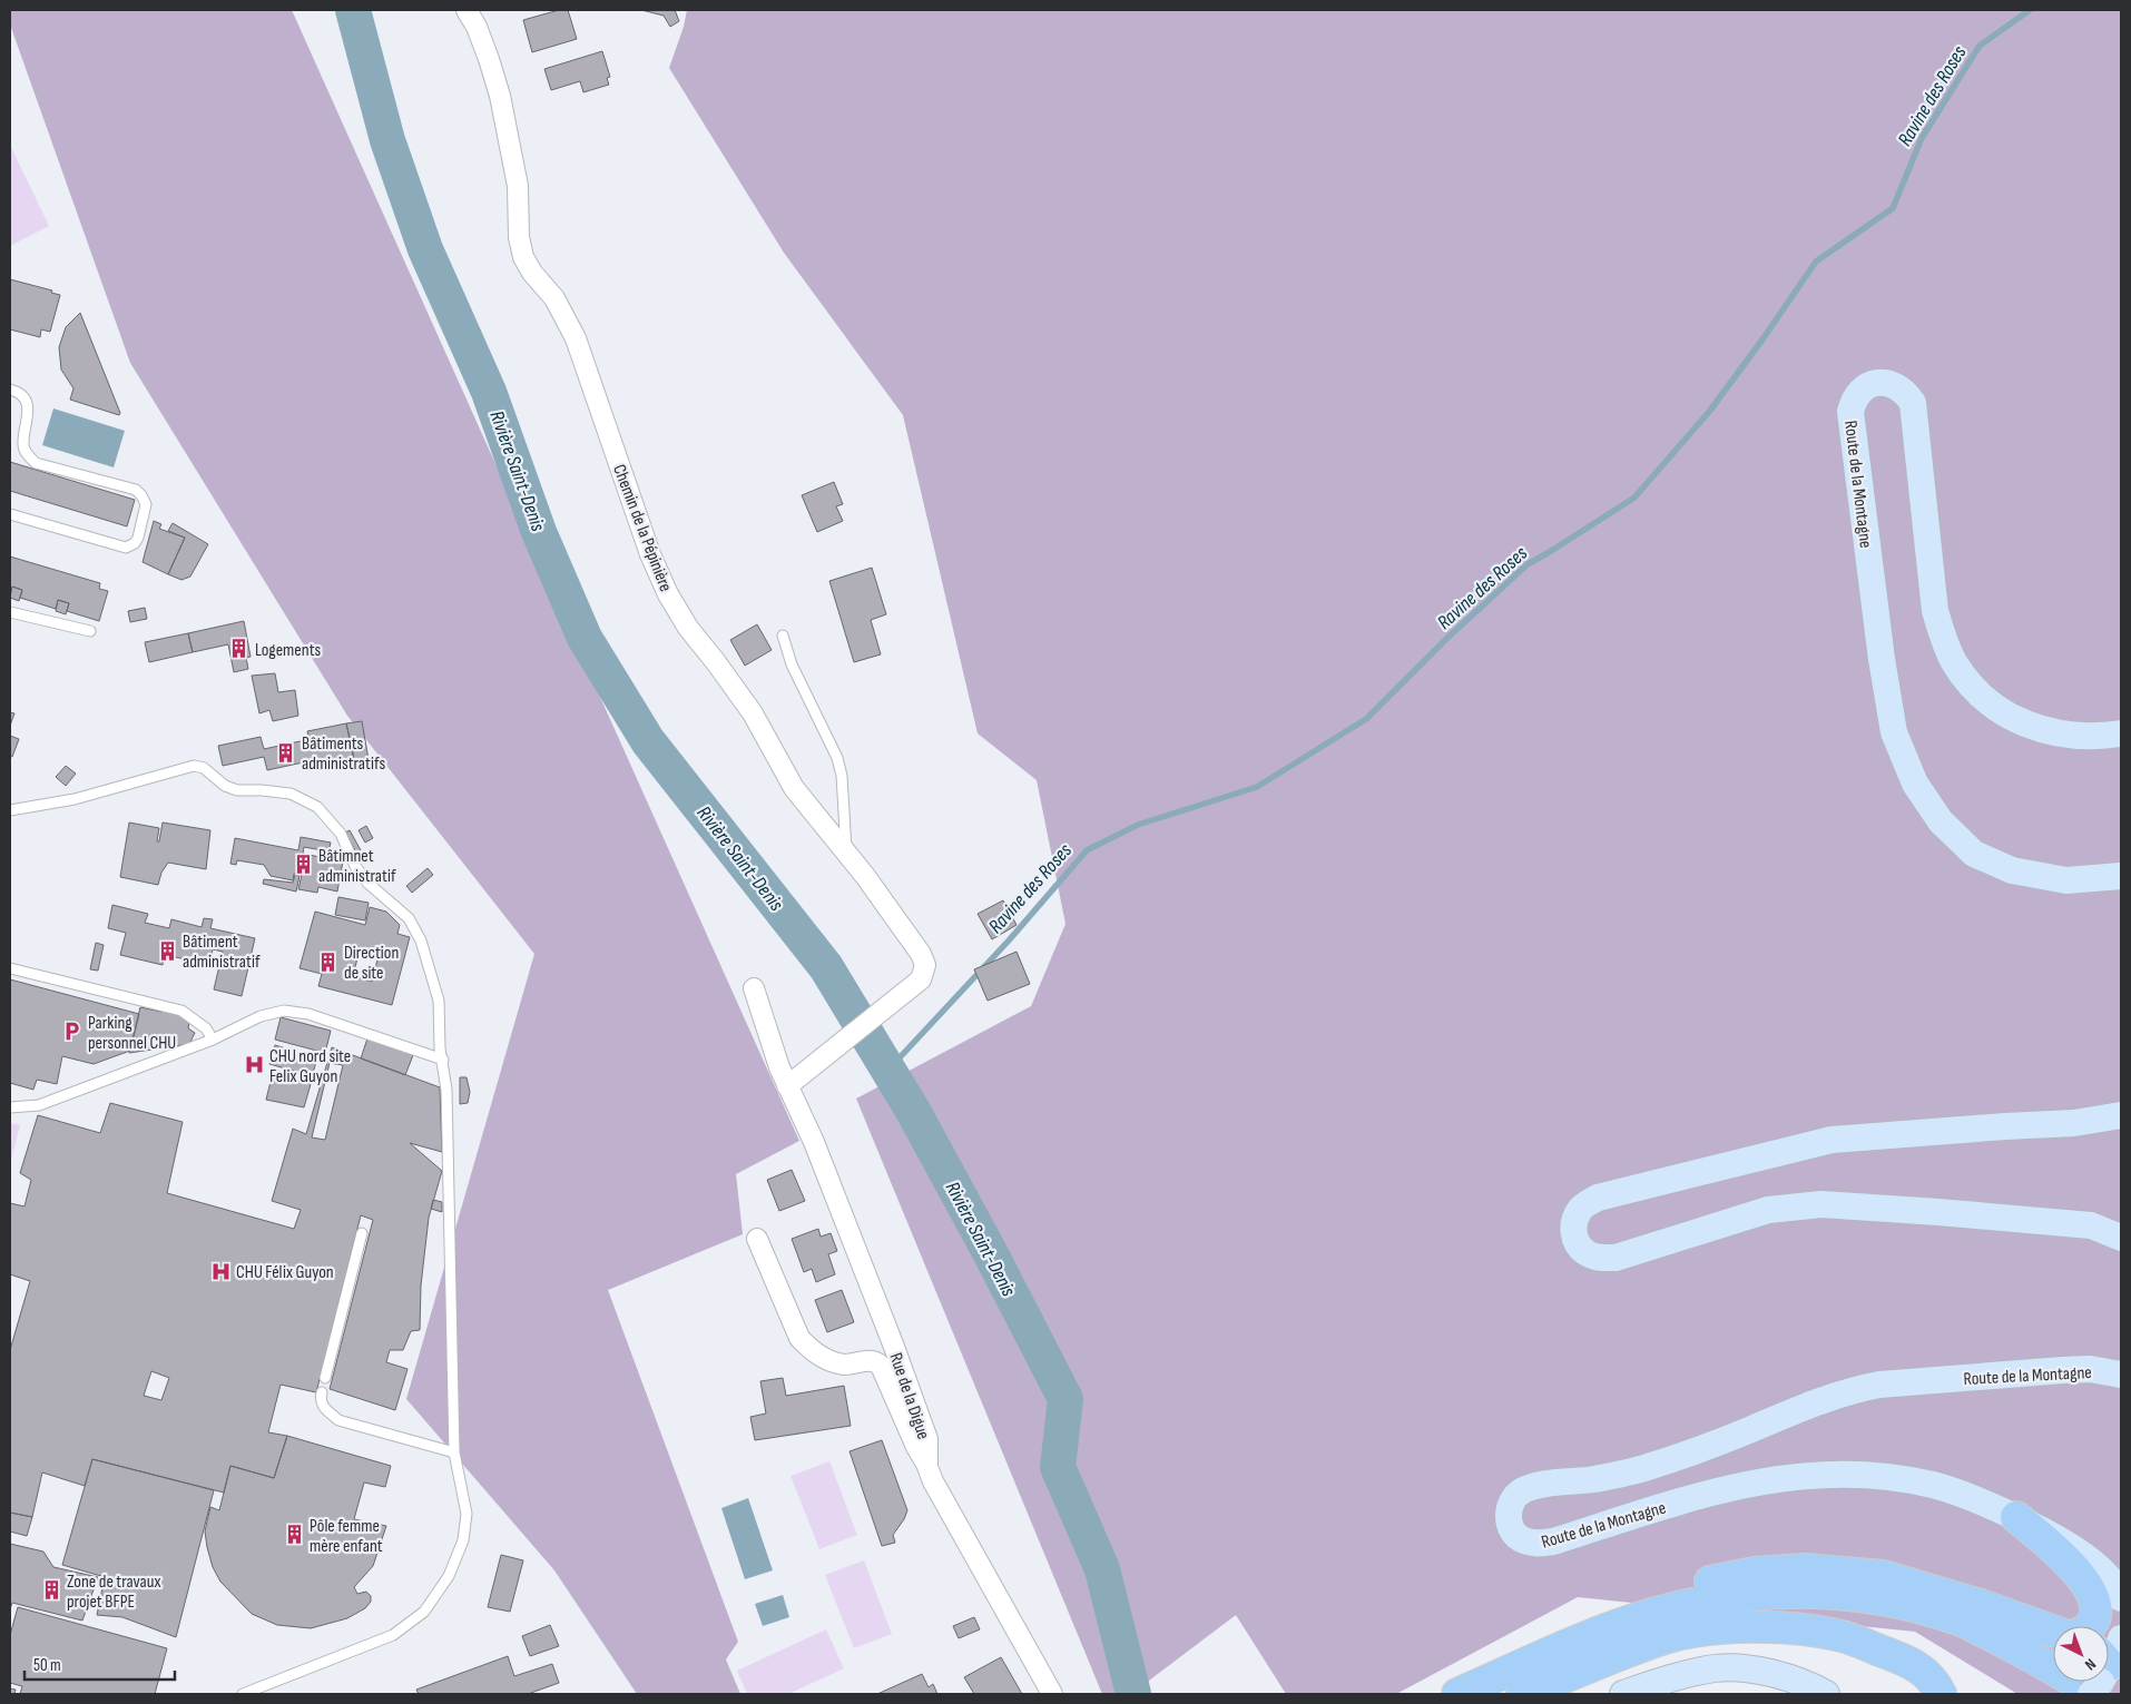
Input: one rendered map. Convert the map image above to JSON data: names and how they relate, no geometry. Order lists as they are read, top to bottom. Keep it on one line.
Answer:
{"streets":{"main road":["Route de la Montagne"],"street":["Chemin de la Pépinière","Rue de la Digue"]},"crossings":[["Chemin de la Pépinière","Rue de la Digue"]],"water":["Ravine des Roses","Rivière Saint-Denis"],"places":{"building":["Logements","Bâtiments administratifs","Bâtimnet administratif","Bâtiment administratif","Direction de site","Pôle femme mère enfant","Zone de travaux projet BFPE"],"parking":["Parking personnel CHU"],"hospital":["CHU nord site Felix Guyon","CHU Félix Guyon"]},"scale_bar":"50 m","north":"bottom right"}
